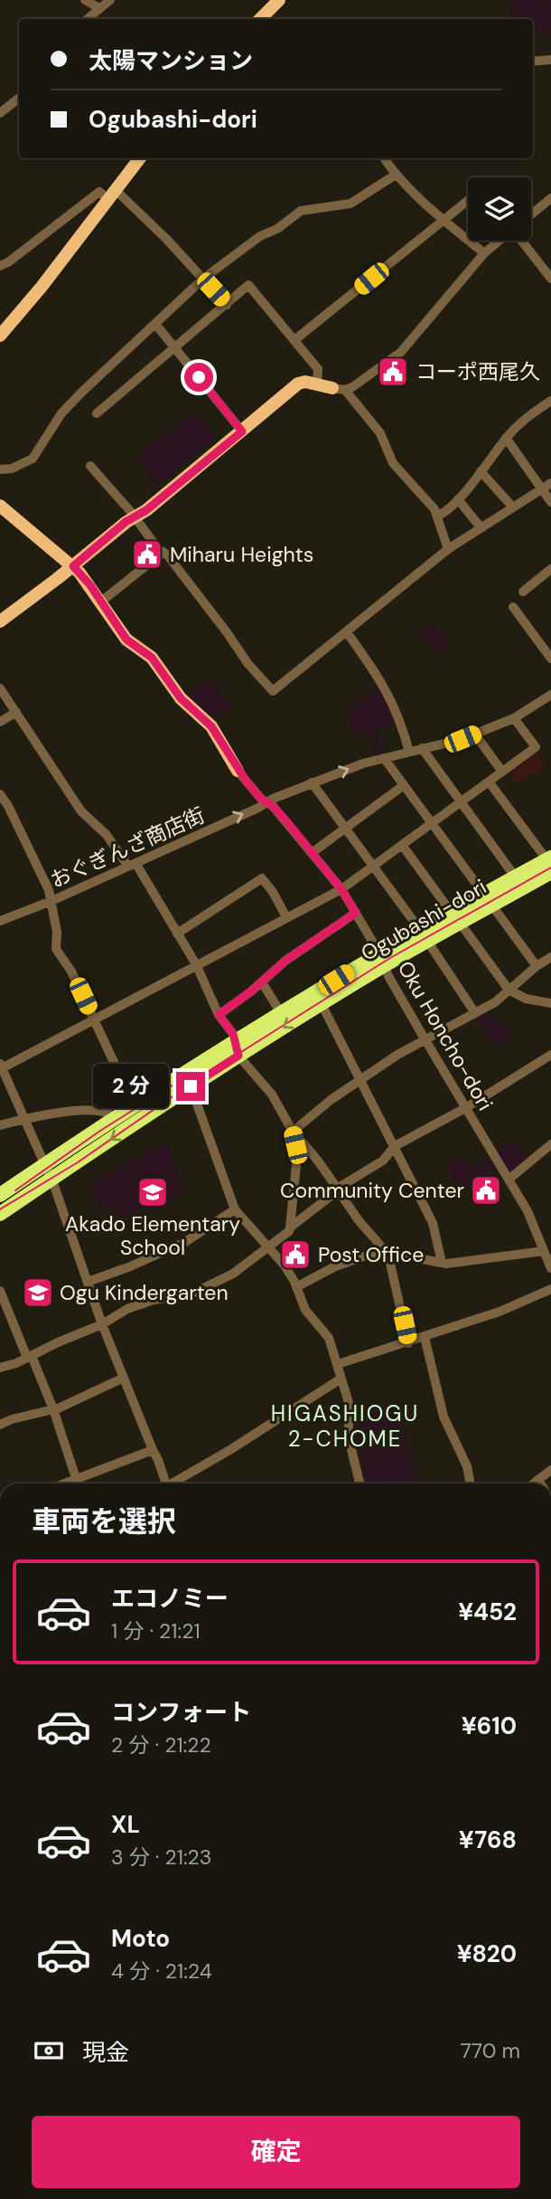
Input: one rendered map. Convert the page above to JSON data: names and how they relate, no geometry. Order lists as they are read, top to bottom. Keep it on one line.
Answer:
{"streets":{"main road":["Ogubashi-dori"],"street":["おぐぎんざ商店街","Oku Honcho-dori"]},"crossings":[["おぐぎんざ商店街","Oku Honcho-dori"],["Ogubashi-dori","Oku Honcho-dori"]],"districts":["HIGASHIOGU 2-CHOME"],"places":{"public building":["コーポ西尾久","Miharu Heights","Community Center","Post Office"],"school or university":["Akado Elementary School","Ogu Kindergarten"]},"page":{"banner":["太陽マンション","Ogubashi-dori"],"bubble":"2 分","heading":"車両を選択","list":[{"name":"エコノミー","note":"1 分 · 21:21","value":"¥452"},{"name":"コンフォート","note":"2 分 · 21:22","value":"¥610"},{"name":"XL","note":"3 分 · 21:23","value":"¥768"},{"name":"Moto","note":"4 分 · 21:24","value":"¥820"}],"pay":["現金","770 m"],"buttons":"確定"}}
